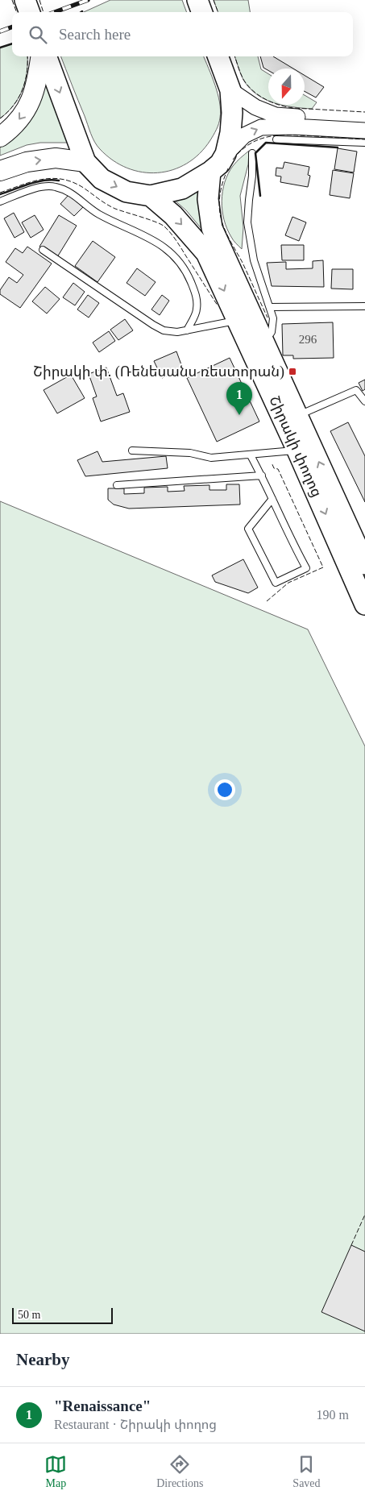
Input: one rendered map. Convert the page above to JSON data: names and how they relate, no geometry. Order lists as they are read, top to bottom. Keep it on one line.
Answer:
{"streets":{"highway":["Շիրակի փողոց"]},"places":{"transit":["Շիրակի փ. (Ռենեսանս ռեստորան)"]},"house_numbers":["296"],"scale_bar":"50 m","north":"bottom","page":{"search":"Search here","pins":"1","scale":"50 m","heading":"Nearby","list":[{"mark":"1","name":"\"Renaissance\"","note":"Restaurant · Շիրակի փողոց","value":"190 m"}],"nav":["Map","Directions","Saved"]}}
